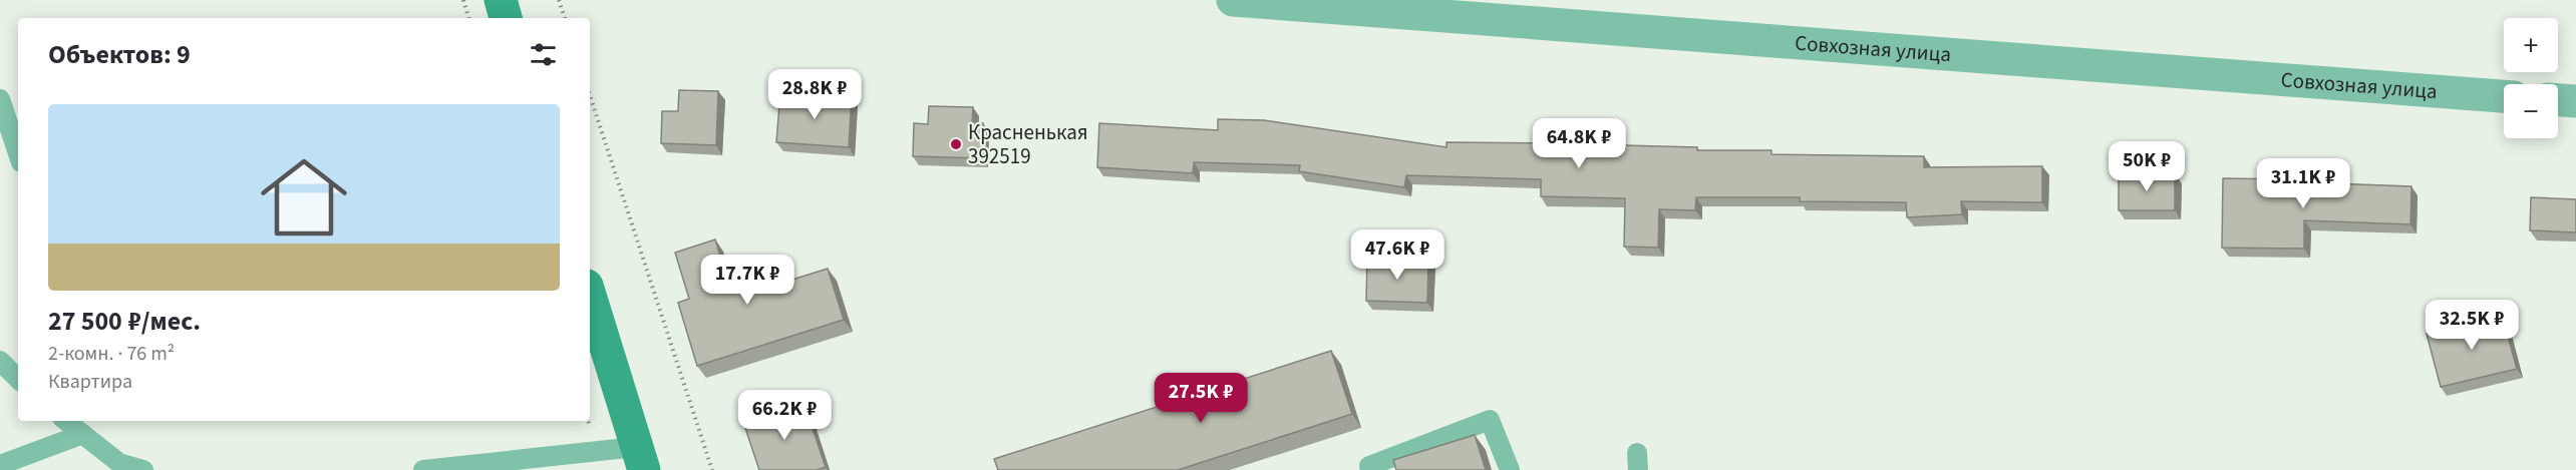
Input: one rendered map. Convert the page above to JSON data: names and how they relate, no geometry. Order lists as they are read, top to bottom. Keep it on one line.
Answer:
{"streets":{"street":["Совхозная улица"]},"places":["Красненькая 392519"],"page":{"map_buttons":["+","−"],"heading":"Объектов: 9","price":["28.8K ₽","64.8K ₽","50K ₽","31.1K ₽","47.6K ₽","17.7K ₽","32.5K ₽","27.5K ₽","66.2K ₽"],"list":[{"name":"27 500 ₽/мес.","note":"2-комн. · 76 m² · Квартира"}]}}
